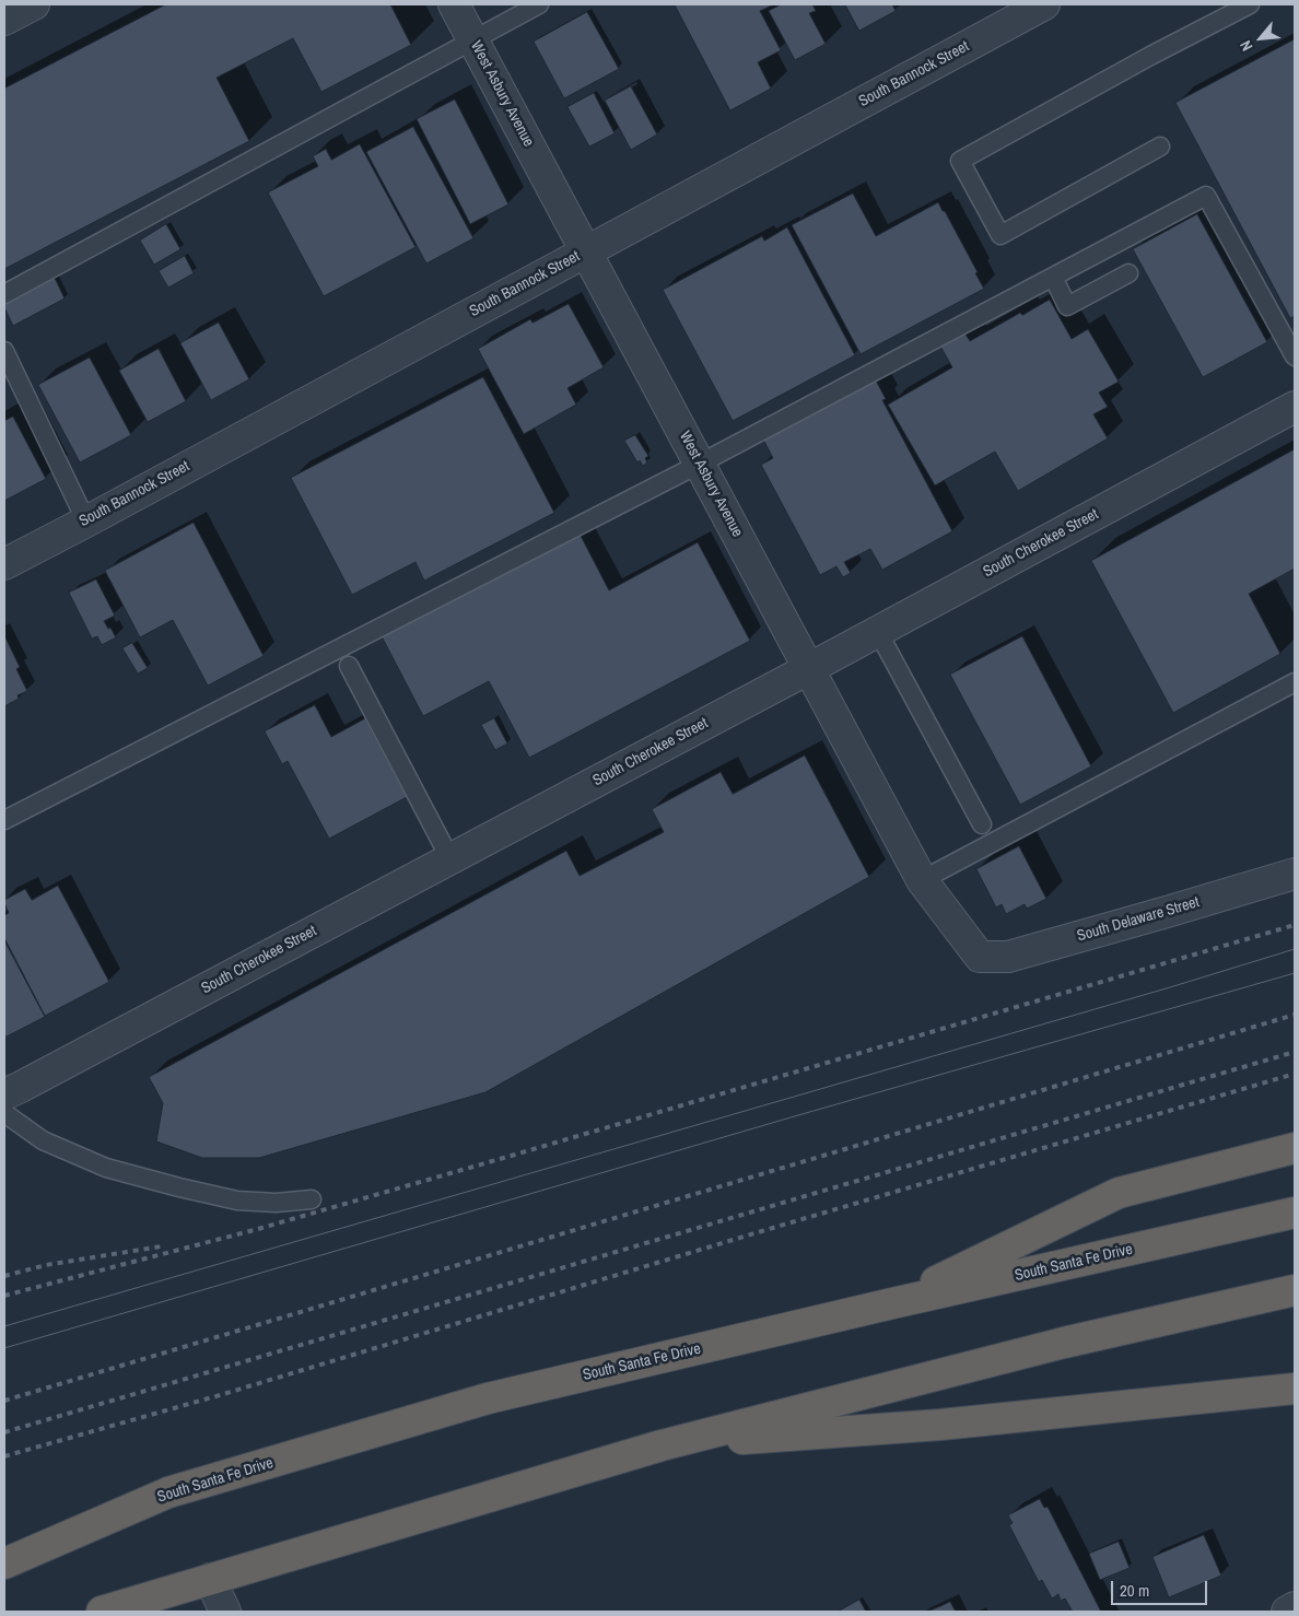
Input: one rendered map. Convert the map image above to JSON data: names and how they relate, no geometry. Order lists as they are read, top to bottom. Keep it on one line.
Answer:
{"streets":{"highway":["South Santa Fe Drive"],"street":["South Bannock Street","West Asbury Avenue","South Cherokee Street","South Delaware Street"]},"crossings":[["South Bannock Street","West Asbury Avenue"],["West Asbury Avenue","South Cherokee Street"],["West Asbury Avenue","South Delaware Street"]],"scale_bar":"20 m","north":"bottom left"}
